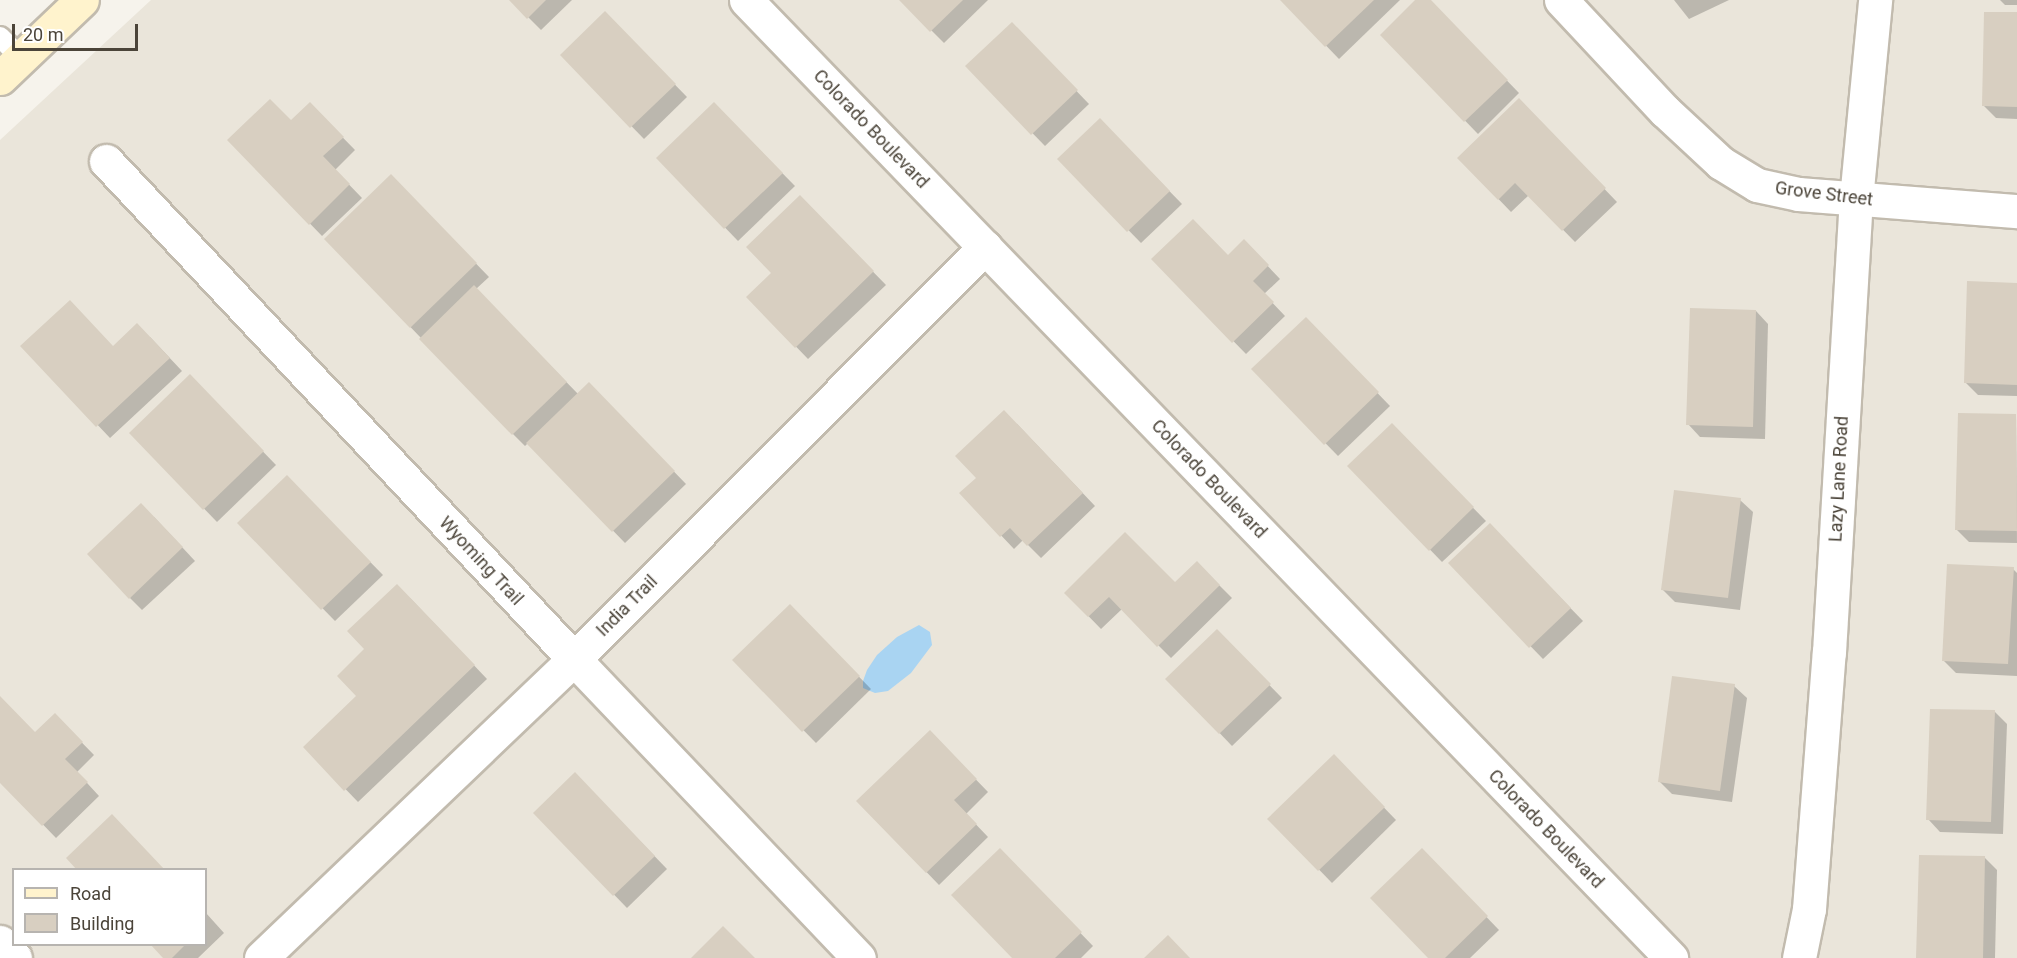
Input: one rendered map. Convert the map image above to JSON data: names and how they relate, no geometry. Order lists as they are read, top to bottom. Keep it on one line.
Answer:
{"streets":{"street":["Colorado Boulevard","Grove Street","Lazy Lane Road","Wyoming Trail","India Trail"]},"crossings":[["Colorado Boulevard","India Trail"],["Grove Street","Lazy Lane Road"],["Wyoming Trail","India Trail"]],"legend":["Road","Building"],"scale_bar":"20 m"}
